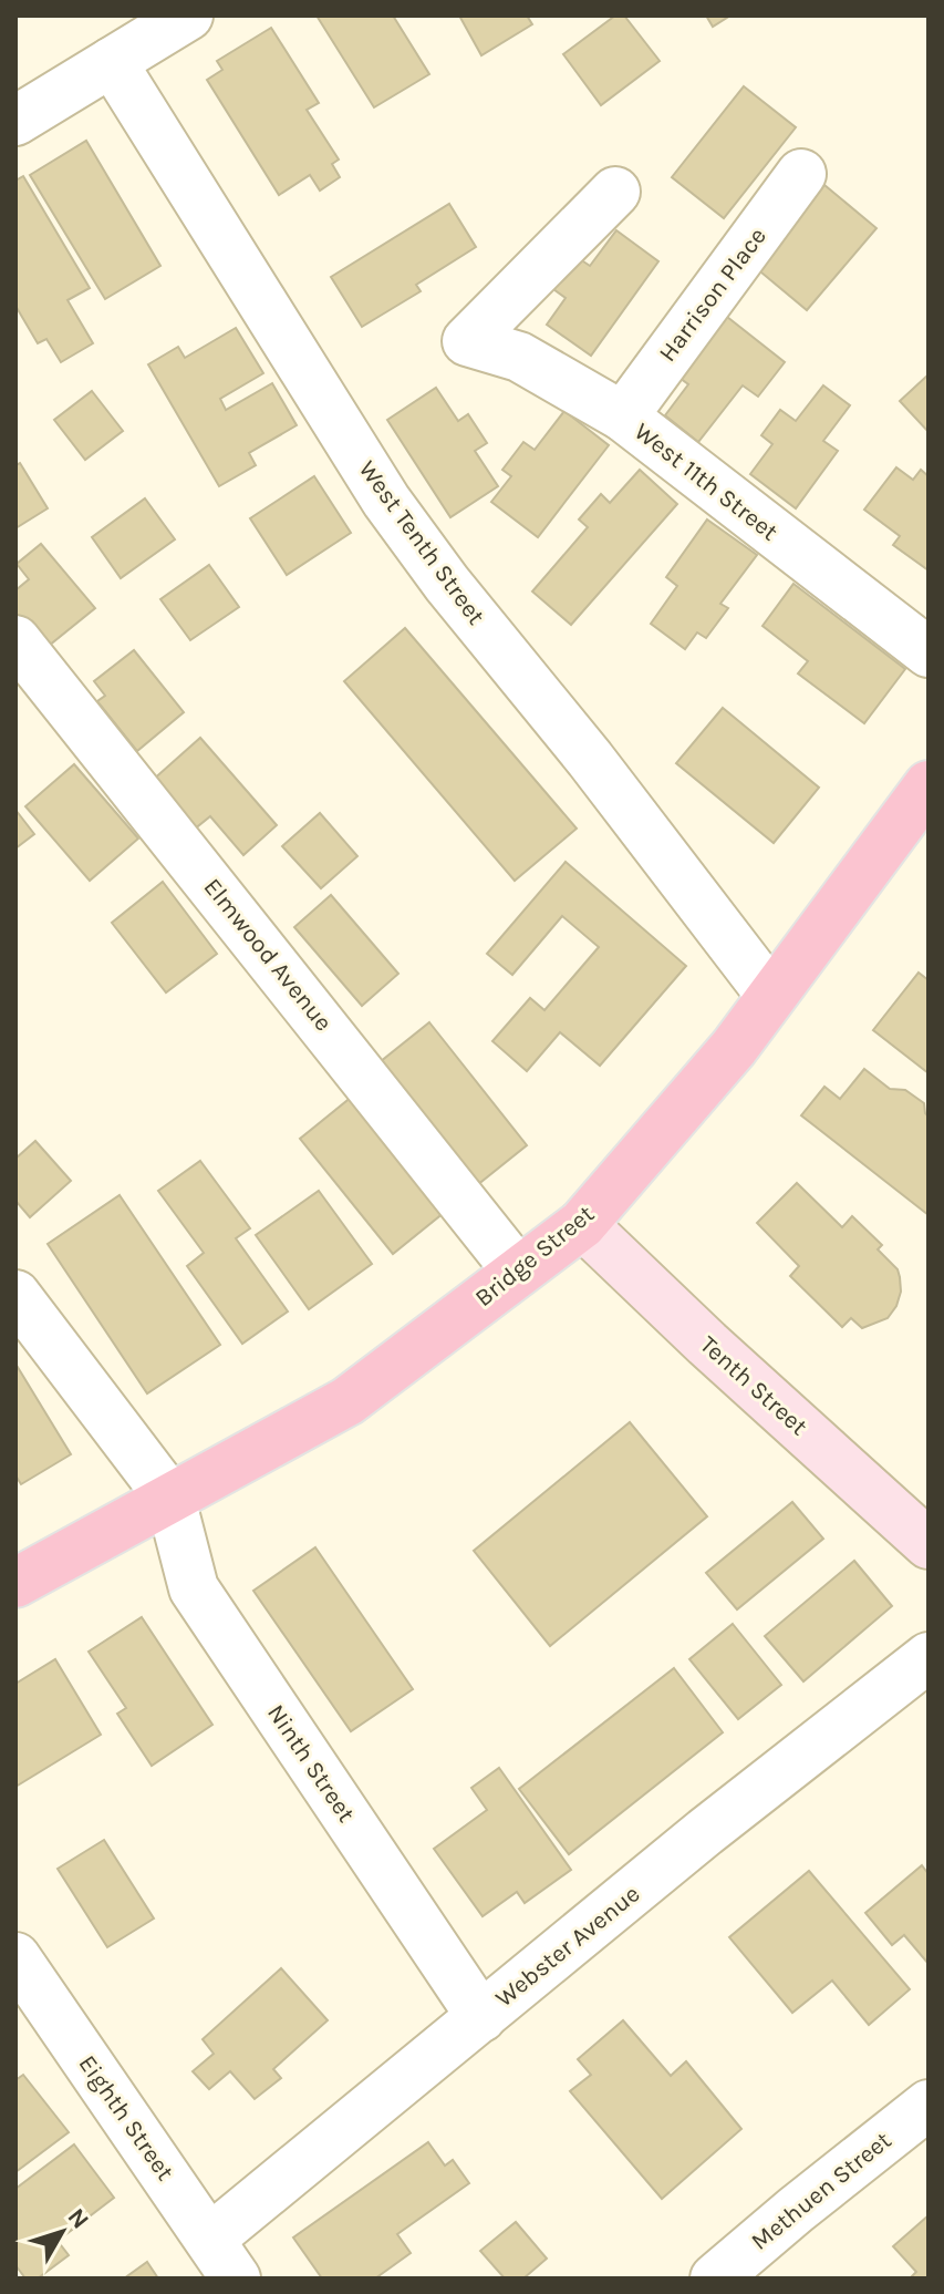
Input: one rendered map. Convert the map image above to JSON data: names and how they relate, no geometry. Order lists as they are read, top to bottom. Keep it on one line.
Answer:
{"streets":{"main road":["Bridge Street"],"street":["Harrison Place","West 11th Street","West Tenth Street","Elmwood Avenue","Tenth Street","Ninth Street","Webster Avenue","Eighth Street","Methuen Street"]},"crossings":[["Harrison Place","West 11th Street"],["West Tenth Street","Bridge Street"],["Elmwood Avenue","Bridge Street"],["Bridge Street","Tenth Street"],["Bridge Street","Ninth Street"],["Ninth Street","Webster Avenue"],["Webster Avenue","Eighth Street"]],"north":"top right"}
